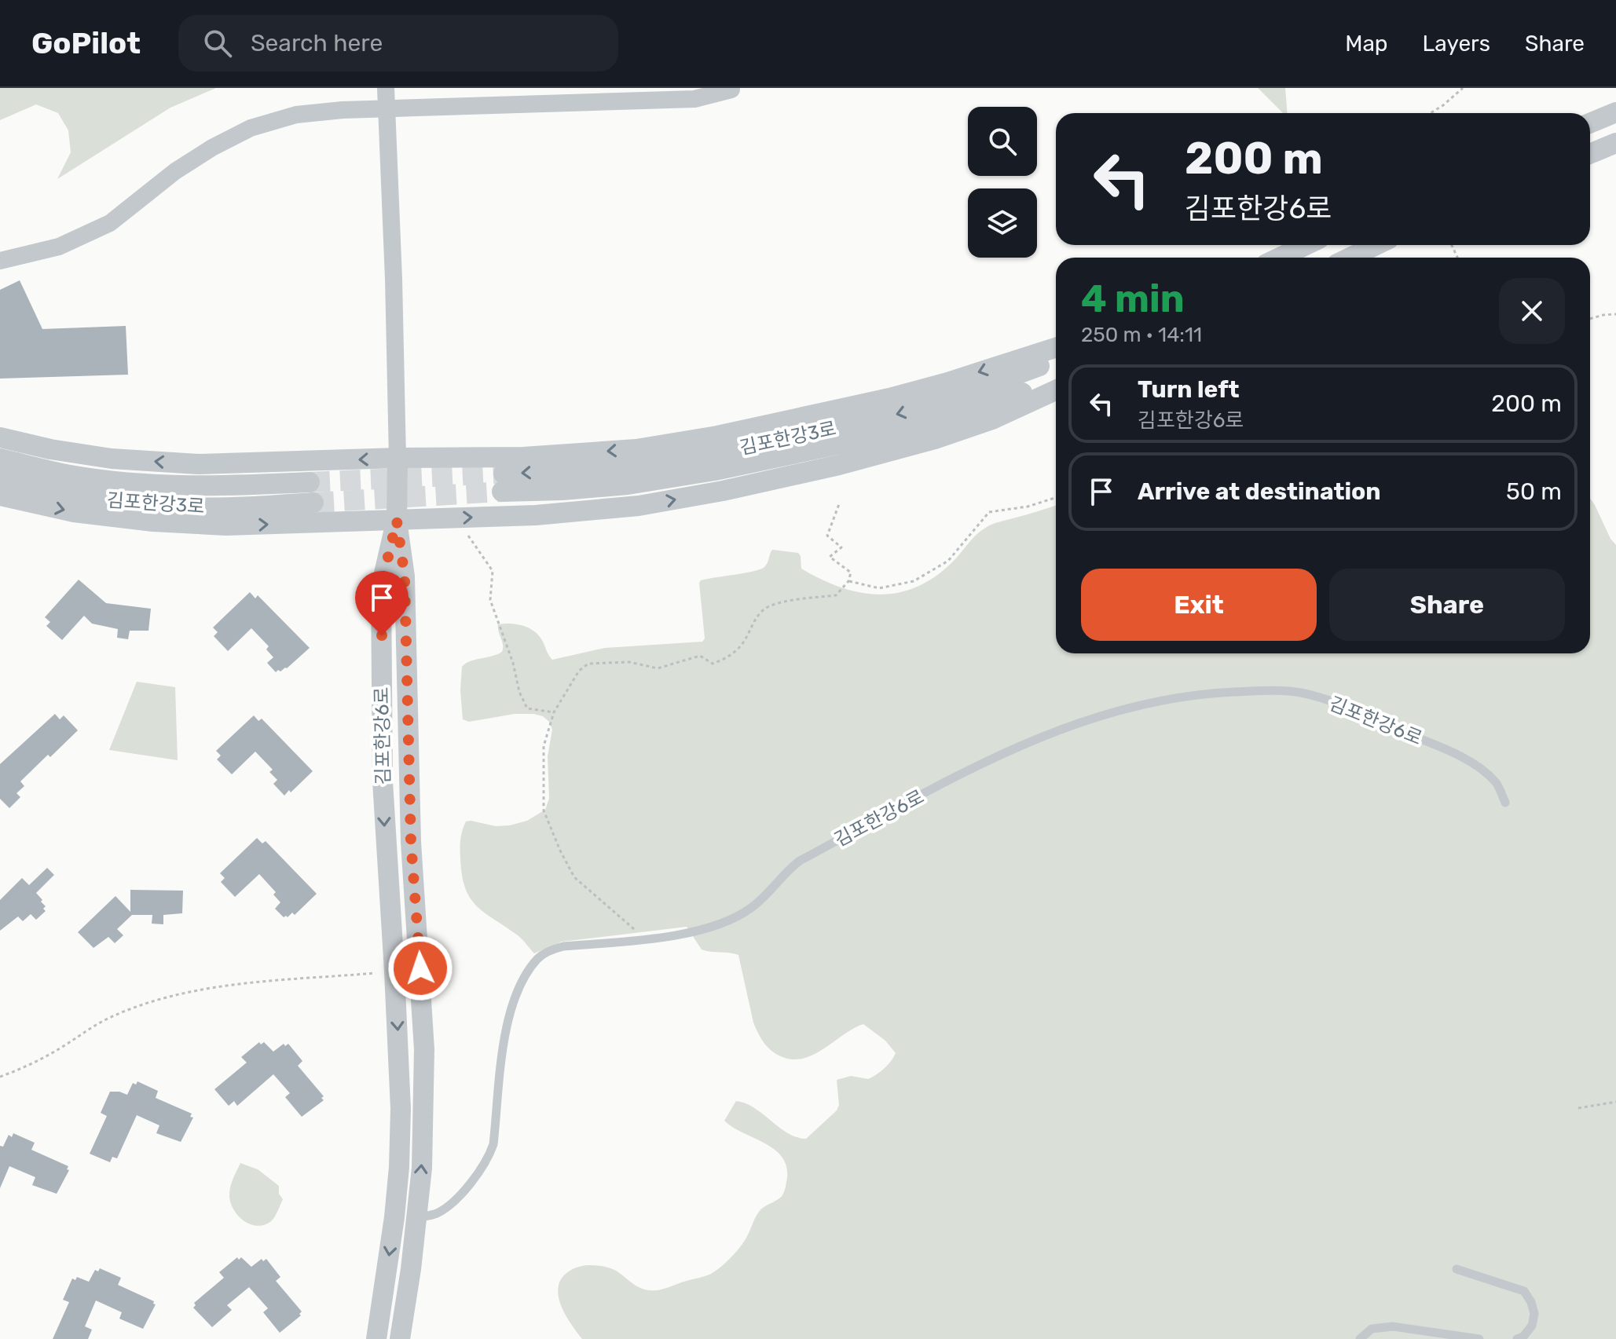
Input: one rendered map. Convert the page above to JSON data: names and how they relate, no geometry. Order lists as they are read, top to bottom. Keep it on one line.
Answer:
{"streets":{"street":["김포한강3로","김포한강6로"]},"page":{"header":"GoPilot","search":"Search here","nav":["Map","Layers","Share"],"turn":["200 m","김포한강6로"],"heading":["4 min","250 m · 14:11"],"list":[{"name":"Turn left","note":"김포한강6로","value":"200 m"},{"name":"Arrive at destination","value":"50 m"}],"buttons":["Exit","Share"]}}
